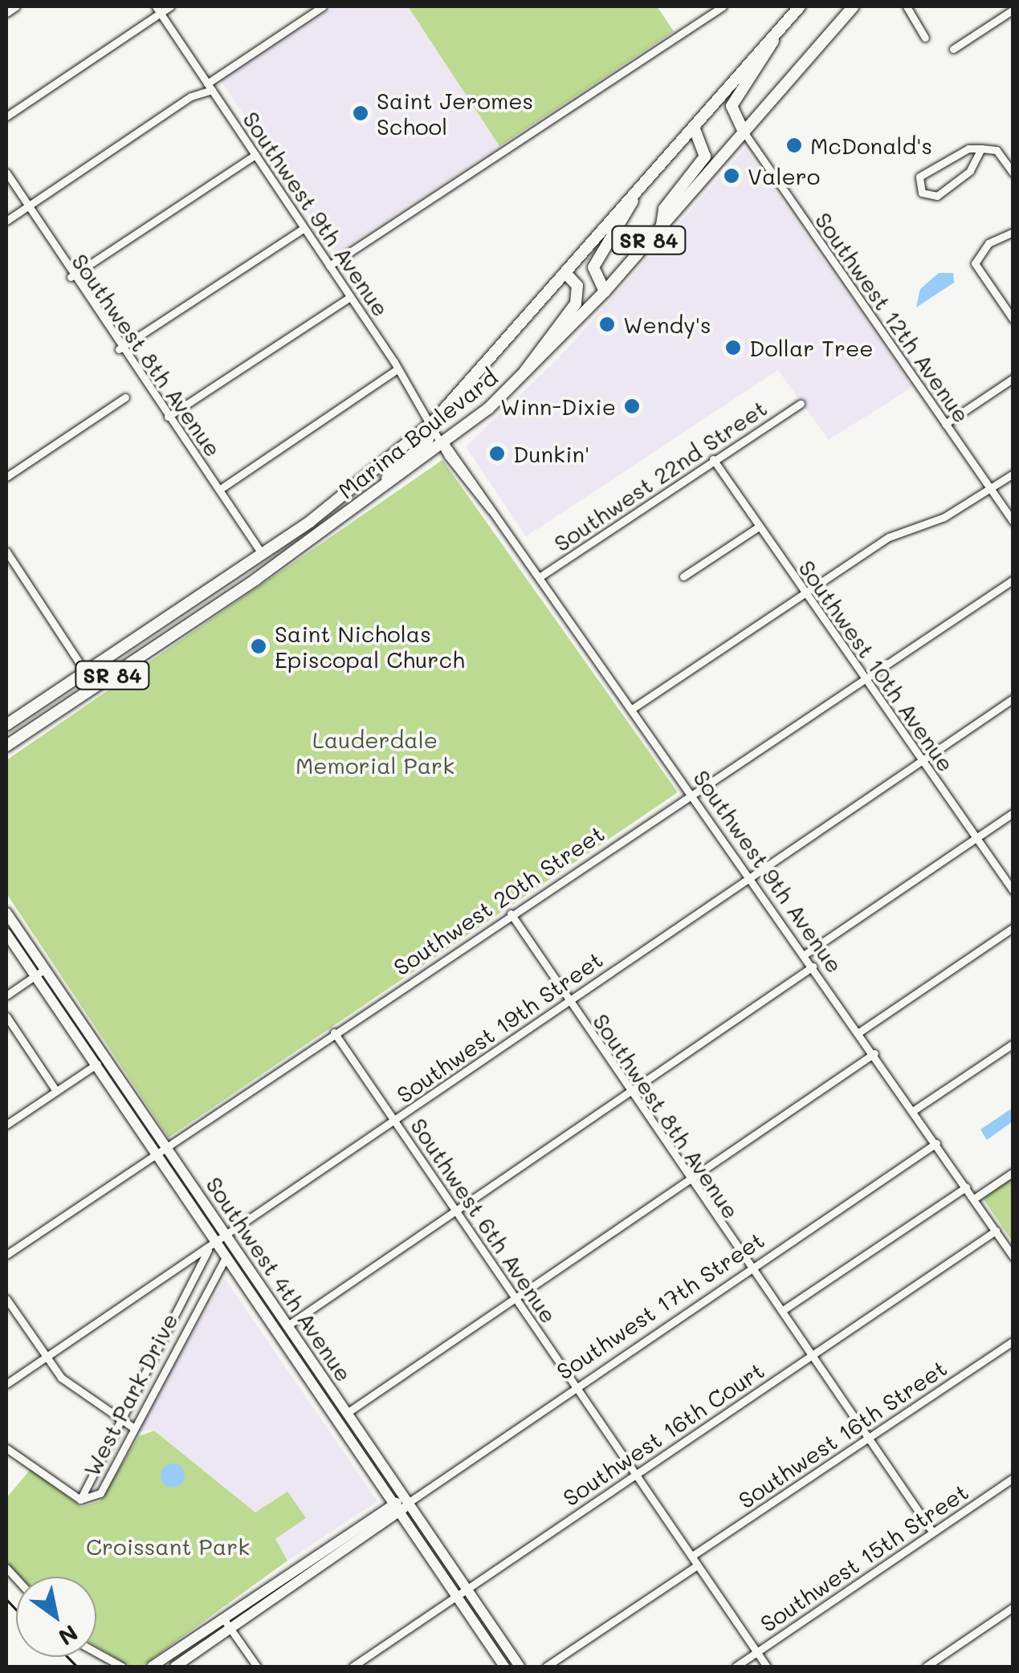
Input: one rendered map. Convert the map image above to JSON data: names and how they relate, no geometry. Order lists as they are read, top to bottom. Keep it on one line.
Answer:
{"streets":{"main road":["SR 84","Marina Boulevard","Southwest 4th Avenue","Southwest 17th Street"],"street":["Southwest 9th Avenue","Southwest 12th Avenue","Southwest 8th Avenue","Southwest 22nd Street","Southwest 10th Avenue","Southwest 20th Street","Southwest 19th Street","Southwest 6th Avenue","West Park Drive","Southwest 16th Court","Southwest 16th Street","Southwest 15th Street"]},"crossings":[["Southwest 9th Avenue","Marina Boulevard"],["Southwest 9th Avenue","Southwest 22nd Street"],["Southwest 9th Avenue","Southwest 20th Street"],["Southwest 9th Avenue","Southwest 19th Street"],["Southwest 9th Avenue","Southwest 17th Street"],["Southwest 9th Avenue","Southwest 16th Court"],["Southwest 12th Avenue","Marina Boulevard"],["Southwest 8th Avenue","Marina Boulevard"],["Southwest 8th Avenue","Southwest 20th Street"],["Southwest 8th Avenue","Southwest 19th Street"],["Southwest 8th Avenue","Southwest 17th Street"],["Southwest 8th Avenue","Southwest 16th Court"],["Southwest 8th Avenue","Southwest 16th Street"],["Southwest 8th Avenue","Southwest 15th Street"],["Southwest 22nd Street","Southwest 10th Avenue"],["Southwest 10th Avenue","Southwest 20th Street"],["Southwest 10th Avenue","Southwest 19th Street"],["Southwest 20th Street","Southwest 6th Avenue"],["Southwest 20th Street","Southwest 4th Avenue"],["Southwest 19th Street","Southwest 6th Avenue"],["Southwest 19th Street","Southwest 4th Avenue"],["Southwest 19th Street","West Park Drive"],["Southwest 6th Avenue","Southwest 17th Street"],["Southwest 6th Avenue","Southwest 16th Court"],["Southwest 6th Avenue","Southwest 16th Street"],["Southwest 6th Avenue","Southwest 15th Street"],["Southwest 4th Avenue","Southwest 17th Street"],["Southwest 4th Avenue","West Park Drive"],["Southwest 4th Avenue","Southwest 16th Court"]],"parks":["Lauderdale Memorial Park","Croissant Park"],"places":["Saint Jeromes School","McDonald's","Valero","Wendy's","Dollar Tree","Winn-Dixie","Dunkin'","Saint Nicholas Episcopal Church"],"north":"bottom right"}
